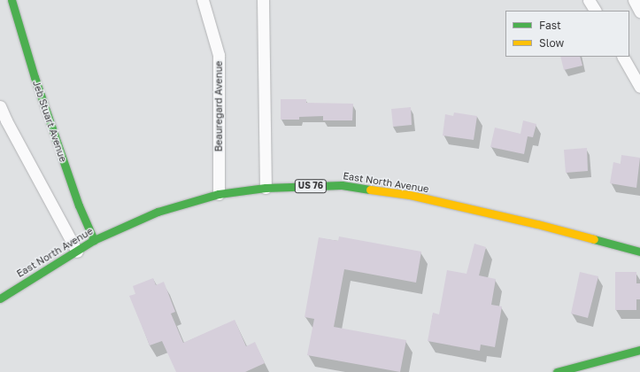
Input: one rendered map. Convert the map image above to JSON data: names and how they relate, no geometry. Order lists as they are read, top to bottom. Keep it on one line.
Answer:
{"streets":{"main road":["Jeb Stuart Avenue","East North Avenue","US 76"],"street":["Beauregard Avenue"]},"crossings":[["Beauregard Avenue","East North Avenue"],["Jeb Stuart Avenue","East North Avenue"]],"legend":["Fast","Slow"]}
